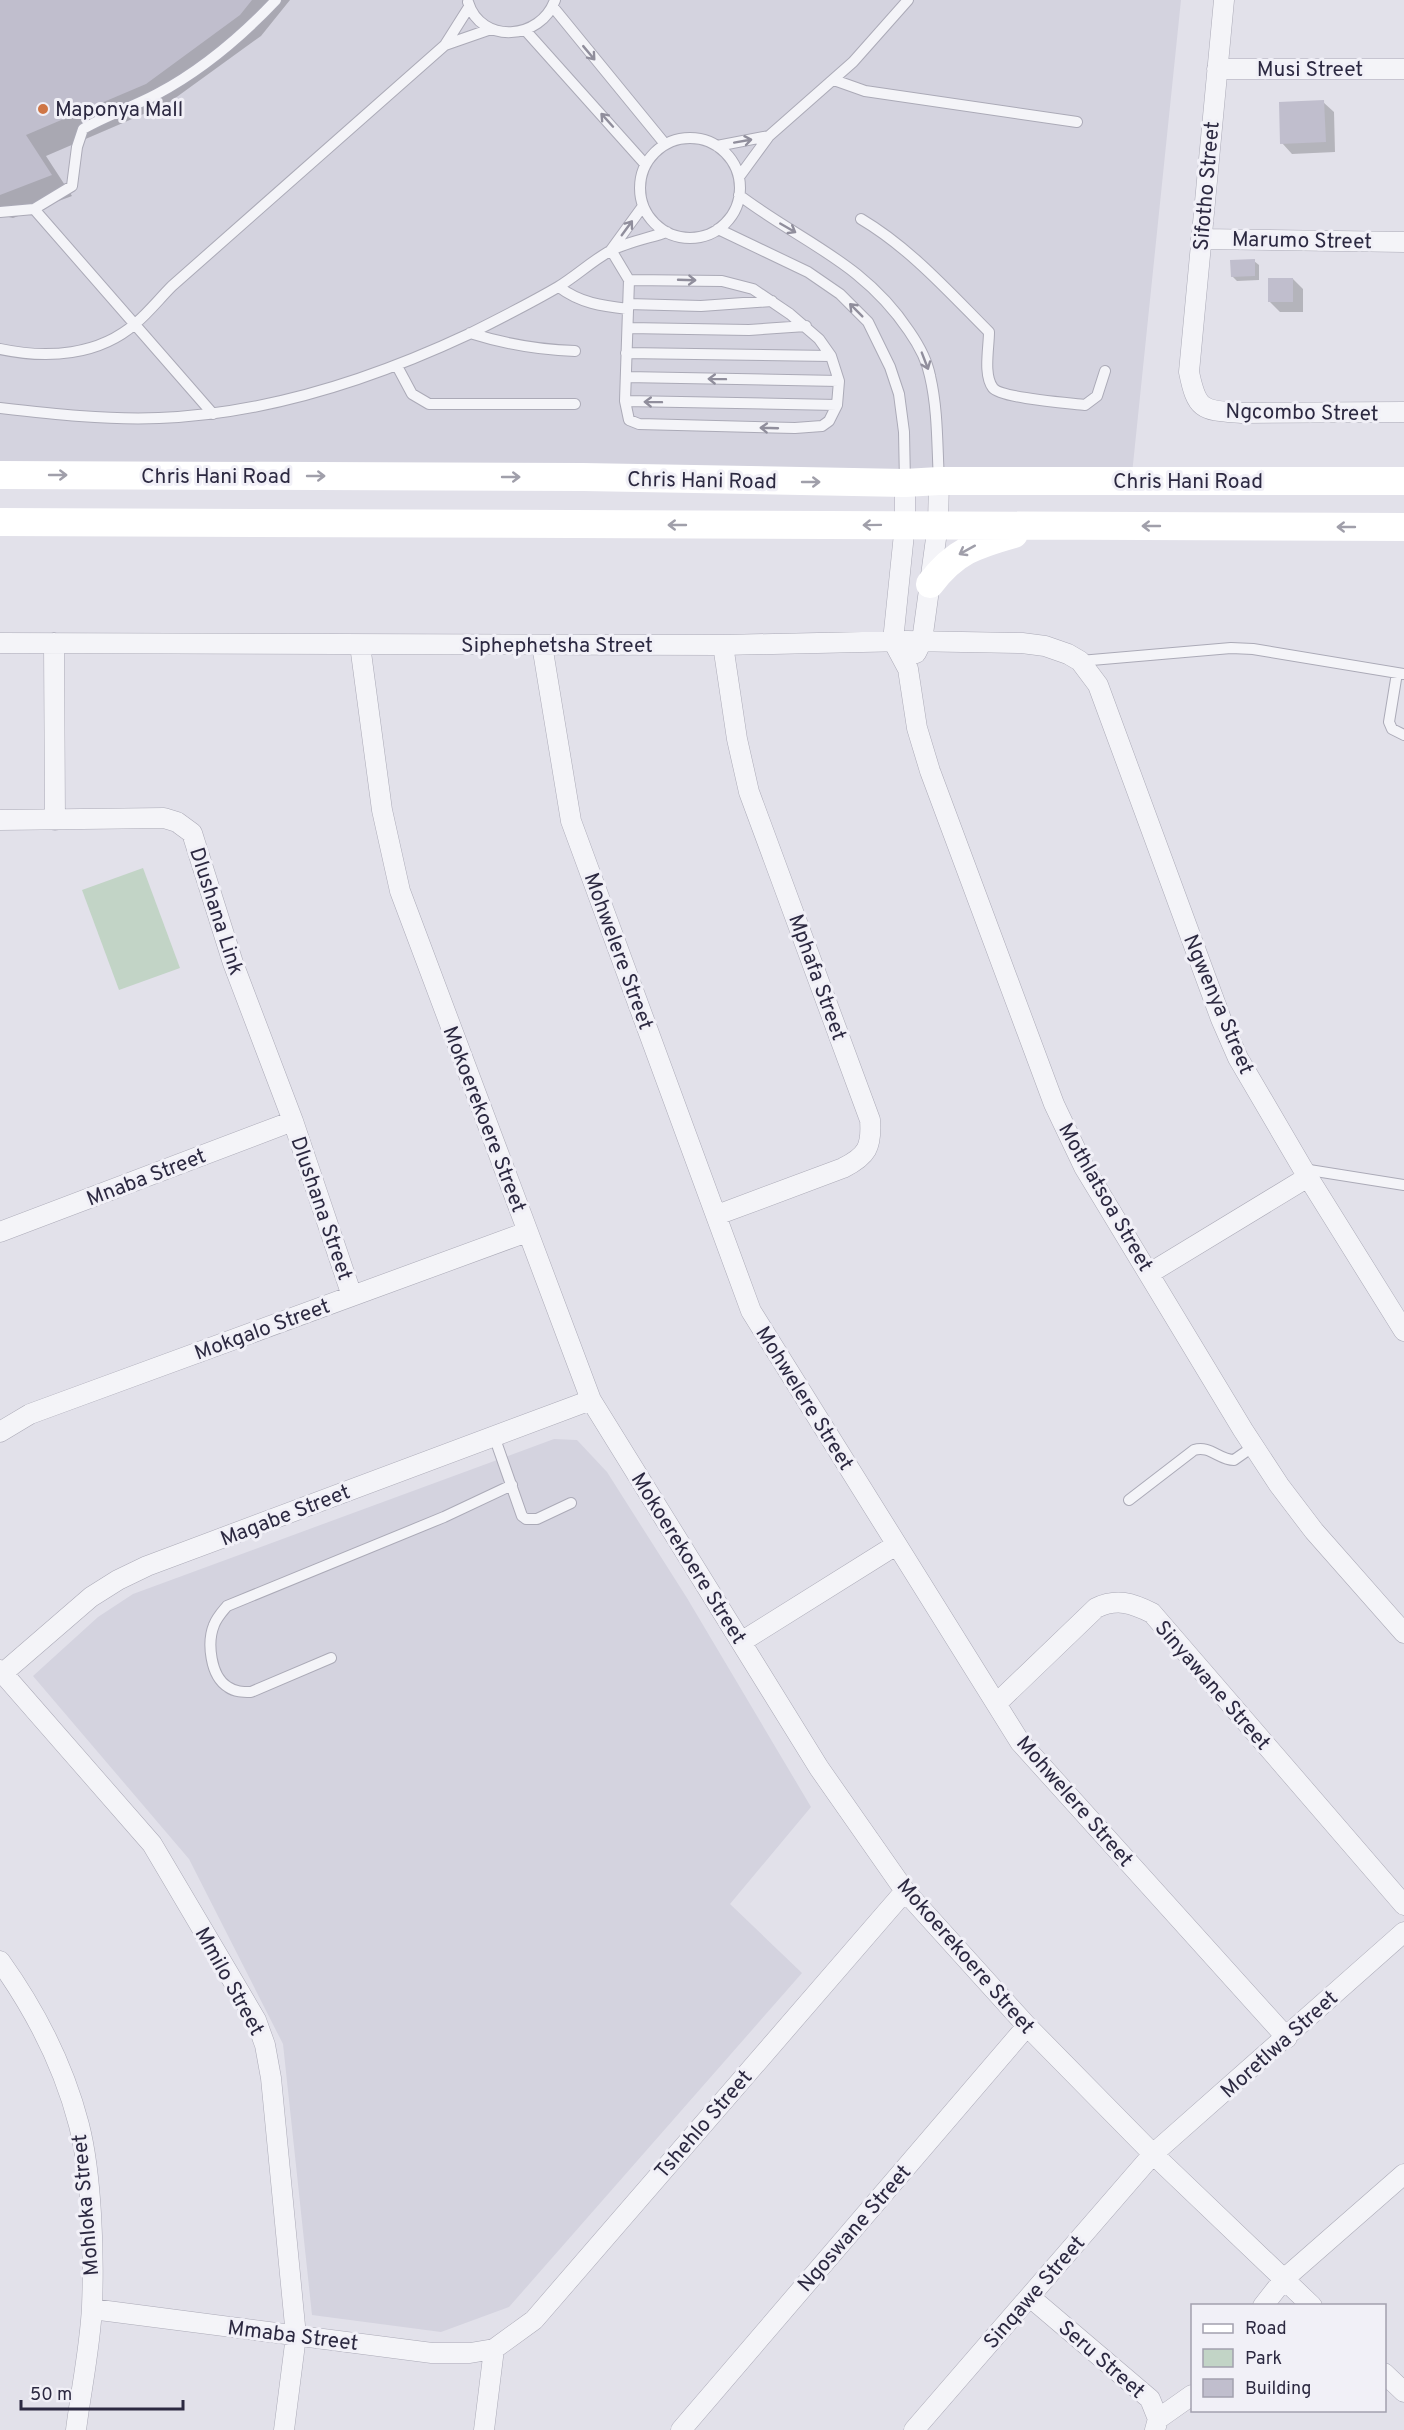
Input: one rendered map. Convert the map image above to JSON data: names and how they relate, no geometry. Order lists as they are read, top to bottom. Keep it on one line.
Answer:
{"streets":{"main road":["Chris Hani Road"],"street":["Musi Street","Sifotho Street","Marumo Street","Ngcombo Street","Siphephetsha Street","Dlushana Link","Mohwelere Street","Mphafa Street","Ngwenya Street","Mokoerekoere Street","Mnaba Street","Mothlatsoa Street","Dlushana Street","Mokgalo Street","Magabe Street","Sinyawane Street","Mmilo Street","Moretlwa Street","Tshehlo Street","Mohloka Street","Ngoswane Street","Sinqawe Street","Mmaba Street","Seru Street"]},"crossings":[["Musi Street","Sifotho Street"],["Sifotho Street","Marumo Street"],["Sifotho Street","Ngcombo Street"],["Siphephetsha Street","Mohwelere Street"],["Siphephetsha Street","Mphafa Street"],["Siphephetsha Street","Ngwenya Street"],["Siphephetsha Street","Mokoerekoere Street"],["Siphephetsha Street","Mothlatsoa Street"],["Dlushana Link","Mnaba Street"],["Dlushana Link","Dlushana Street"],["Mohwelere Street","Mphafa Street"],["Mohwelere Street","Sinyawane Street"],["Mohwelere Street","Moretlwa Street"],["Mokoerekoere Street","Mokgalo Street"],["Mokoerekoere Street","Magabe Street"],["Mokoerekoere Street","Moretlwa Street"],["Mokoerekoere Street","Tshehlo Street"],["Mokoerekoere Street","Ngoswane Street"],["Mokoerekoere Street","Sinqawe Street"],["Mnaba Street","Dlushana Street"],["Dlushana Street","Mokgalo Street"],["Magabe Street","Mmilo Street"],["Mmilo Street","Mmaba Street"],["Moretlwa Street","Sinqawe Street"],["Tshehlo Street","Mmaba Street"],["Mohloka Street","Mmaba Street"],["Sinqawe Street","Seru Street"]],"places":["Maponya Mall"],"legend":["Road","Park","Building"],"scale_bar":"50 m"}
